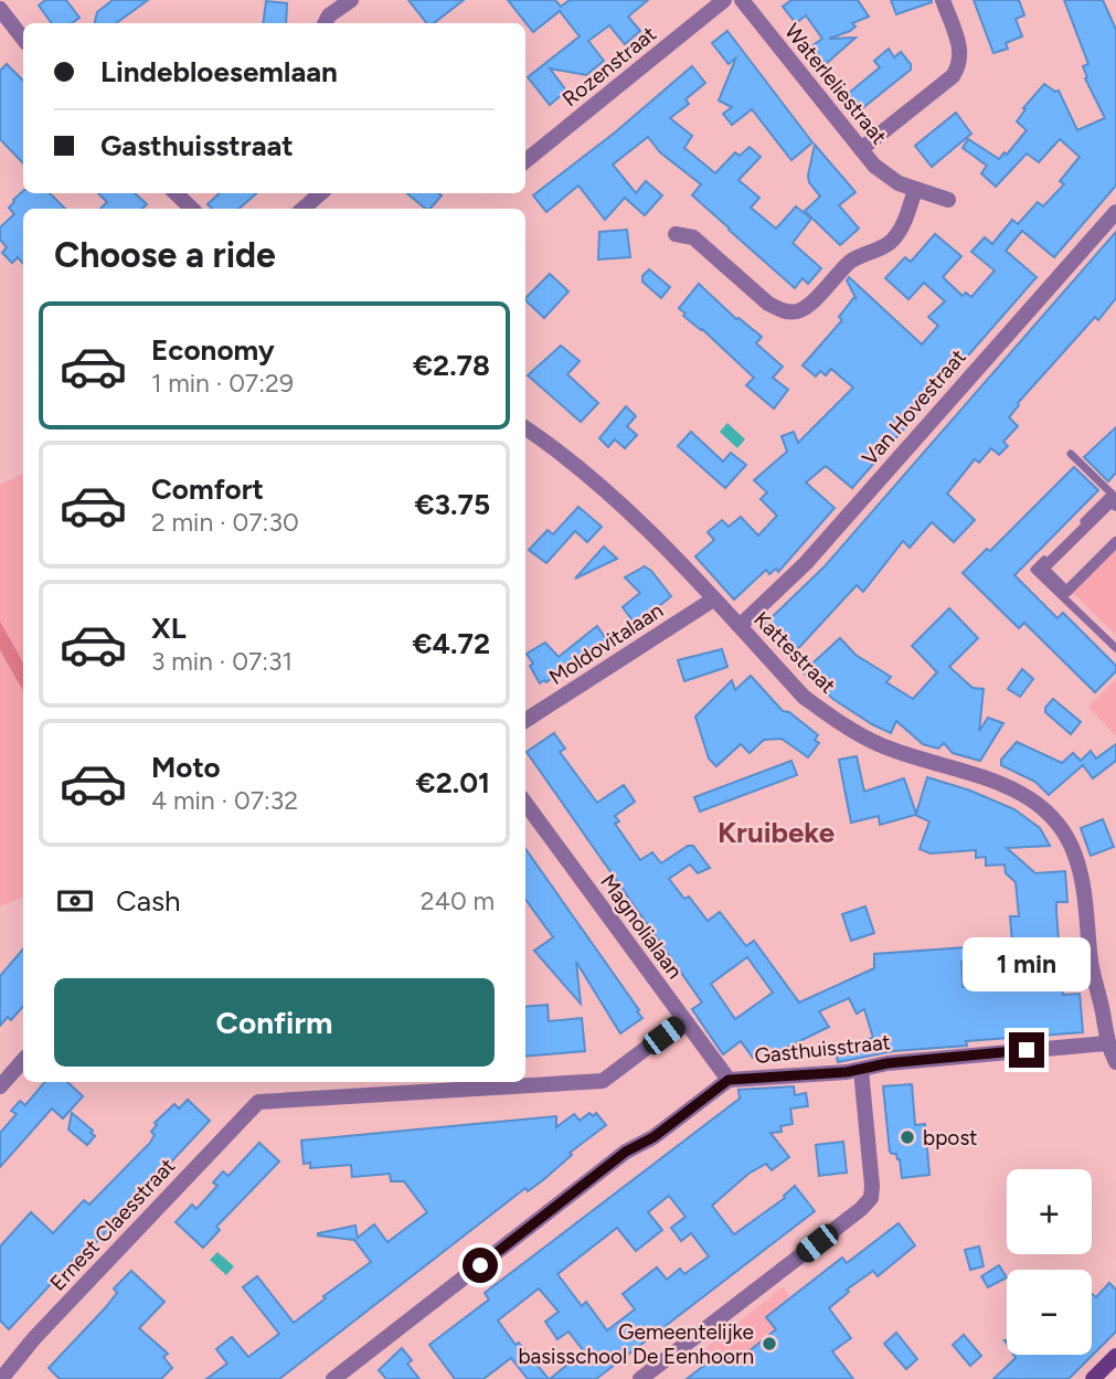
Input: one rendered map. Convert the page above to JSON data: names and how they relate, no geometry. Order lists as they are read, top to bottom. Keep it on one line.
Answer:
{"streets":{"street":["Rozenstraat","Waterleliestraat","Van Hovestraat","Moldovitalaan","Kattestraat","Magnolialaan","Gasthuisstraat","Ernest Claesstraat"]},"crossings":[["Van Hovestraat","Kattestraat"],["Moldovitalaan","Kattestraat"],["Kattestraat","Gasthuisstraat"],["Magnolialaan","Gasthuisstraat"],["Magnolialaan","Ernest Claesstraat"]],"districts":["Kruibeke"],"places":["bpost","Gemeentelijke basisschool De Eenhoorn"],"page":{"banner":["Lindebloesemlaan","Gasthuisstraat"],"heading":"Choose a ride","list":[{"name":"Economy","note":"1 min · 07:29","value":"€2.78"},{"name":"Comfort","note":"2 min · 07:30","value":"€3.75"},{"name":"XL","note":"3 min · 07:31","value":"€4.72"},{"name":"Moto","note":"4 min · 07:32","value":"€2.01"}],"pay":["Cash","240 m"],"bubble":"1 min","buttons":"Confirm","map_buttons":["+","−"]}}
